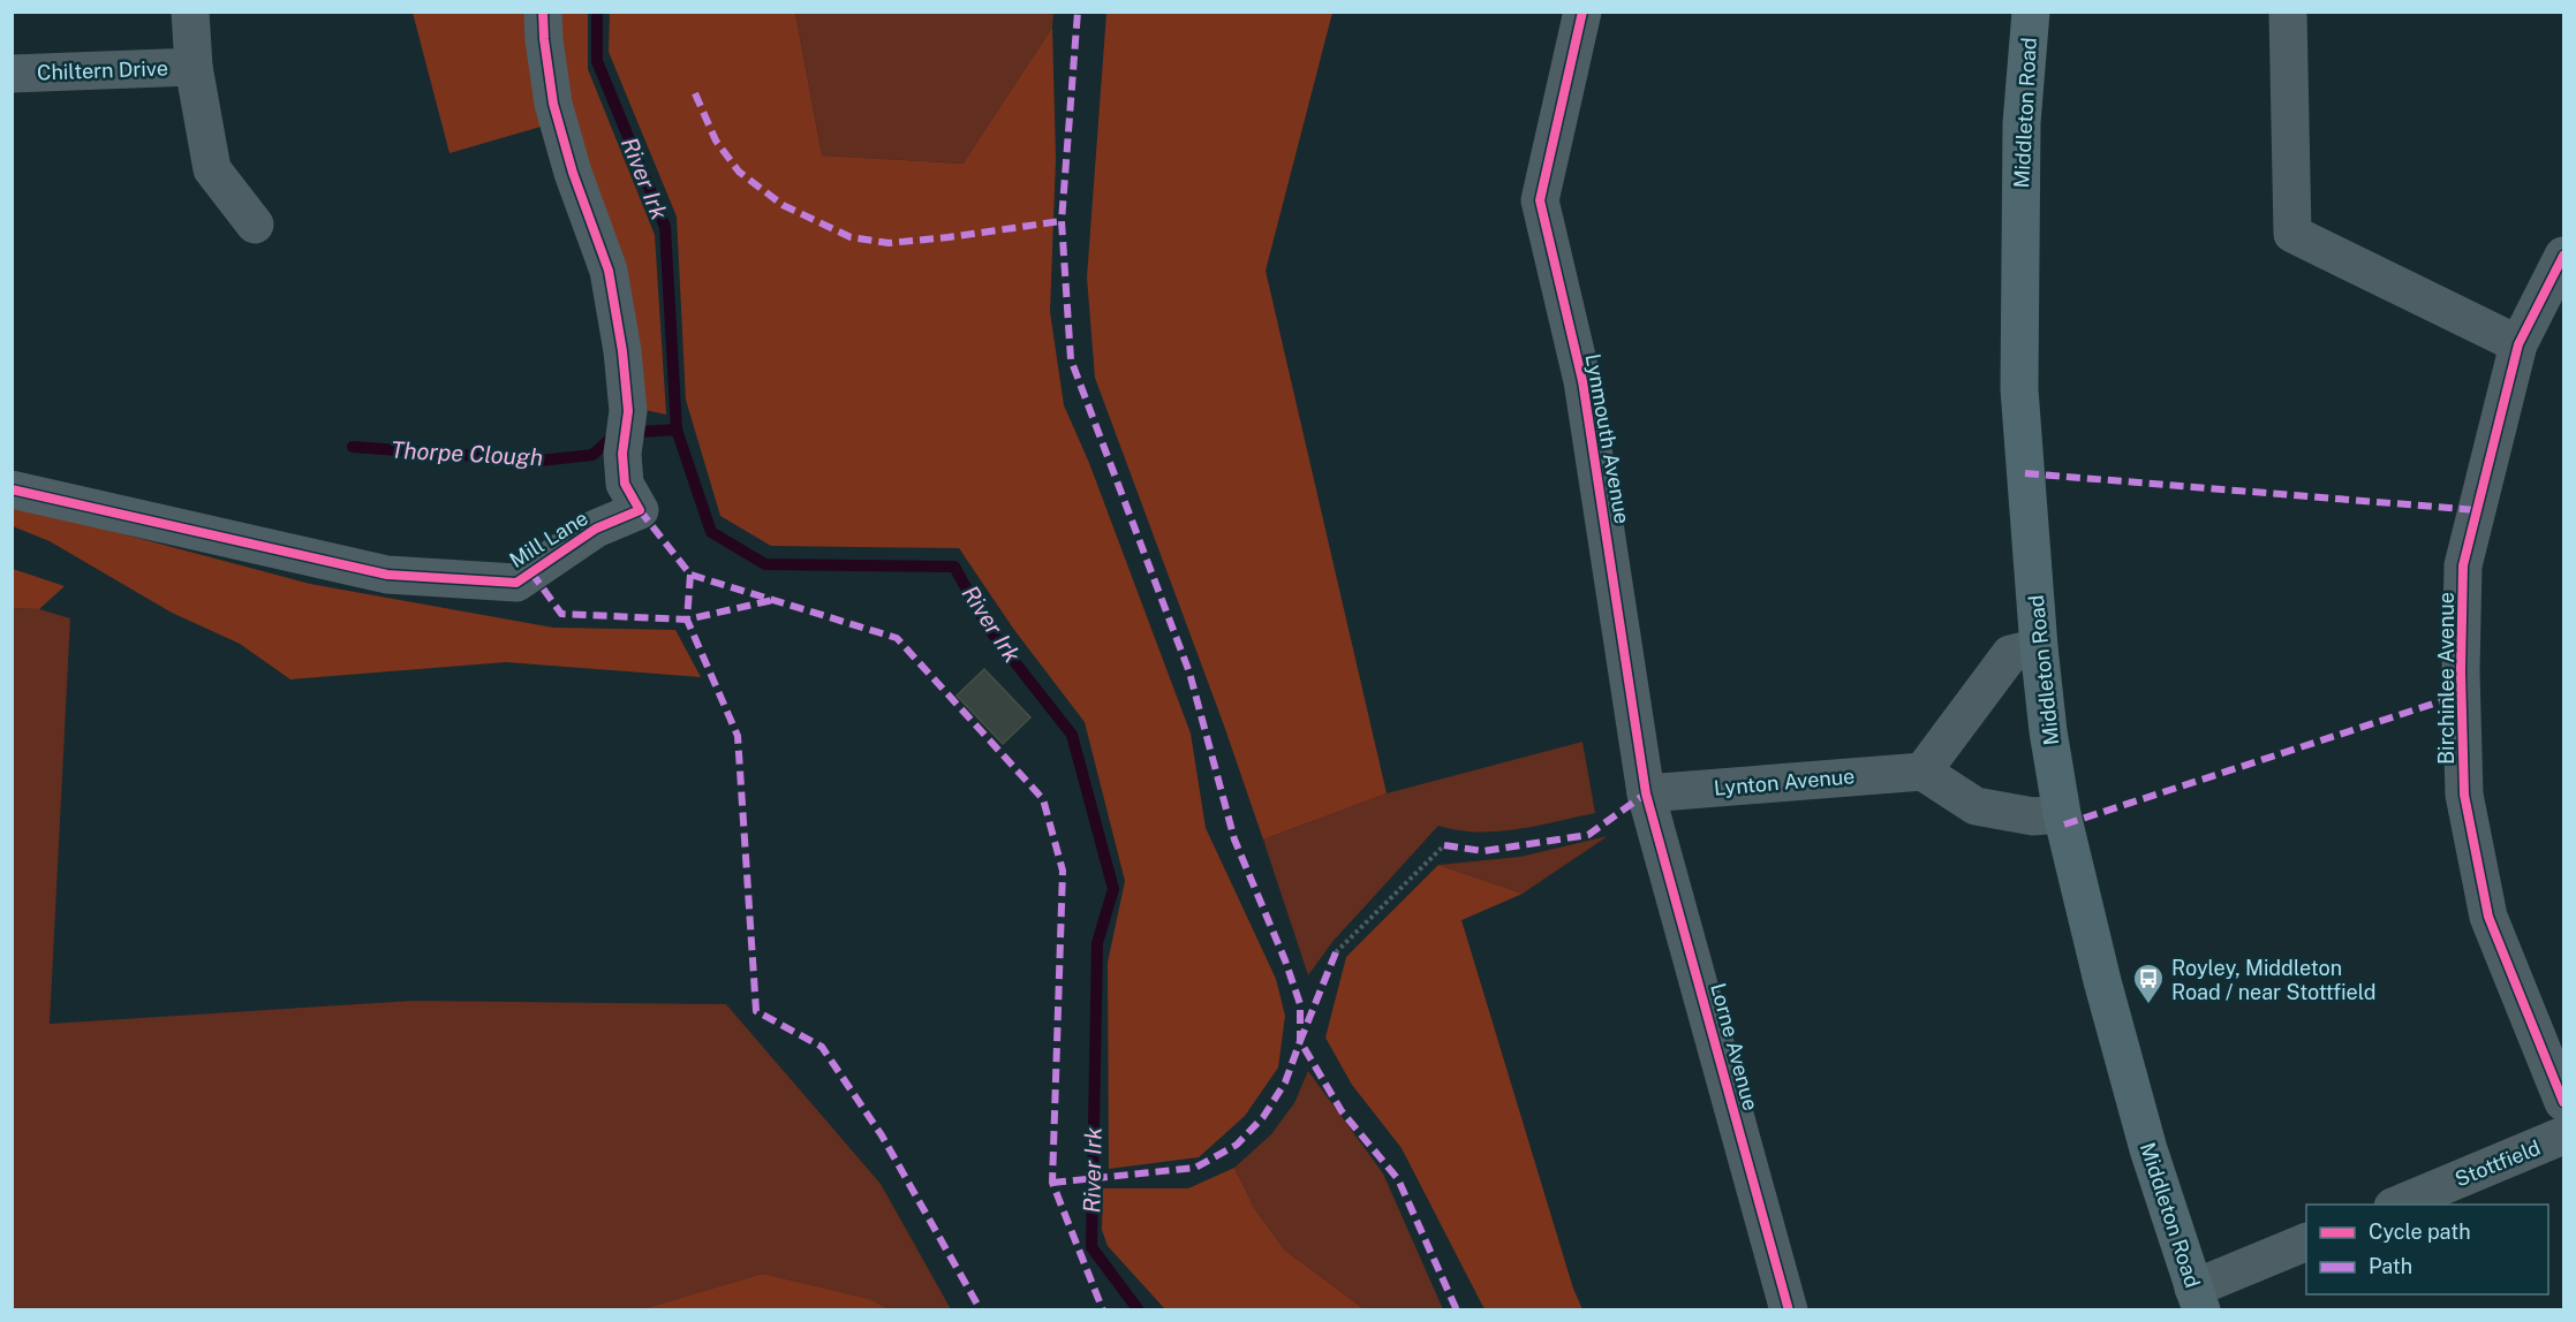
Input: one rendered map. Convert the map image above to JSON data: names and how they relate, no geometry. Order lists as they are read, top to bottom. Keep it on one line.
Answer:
{"streets":{"main road":["Middleton Road"],"street":["Chiltern Drive","Lynmouth Avenue","Mill Lane","Birchinlee Avenue","Lynton Avenue","Lorne Avenue","Stottfield"]},"crossings":[["Lynmouth Avenue","Lynton Avenue"],["Lynmouth Avenue","Lorne Avenue"],["Lynton Avenue","Lorne Avenue"]],"water":["River Irk","Thorpe Clough"],"places":{"bus stop":["Royley, Middleton Road / near Stottfield"]},"legend":["Cycle path","Path"]}
